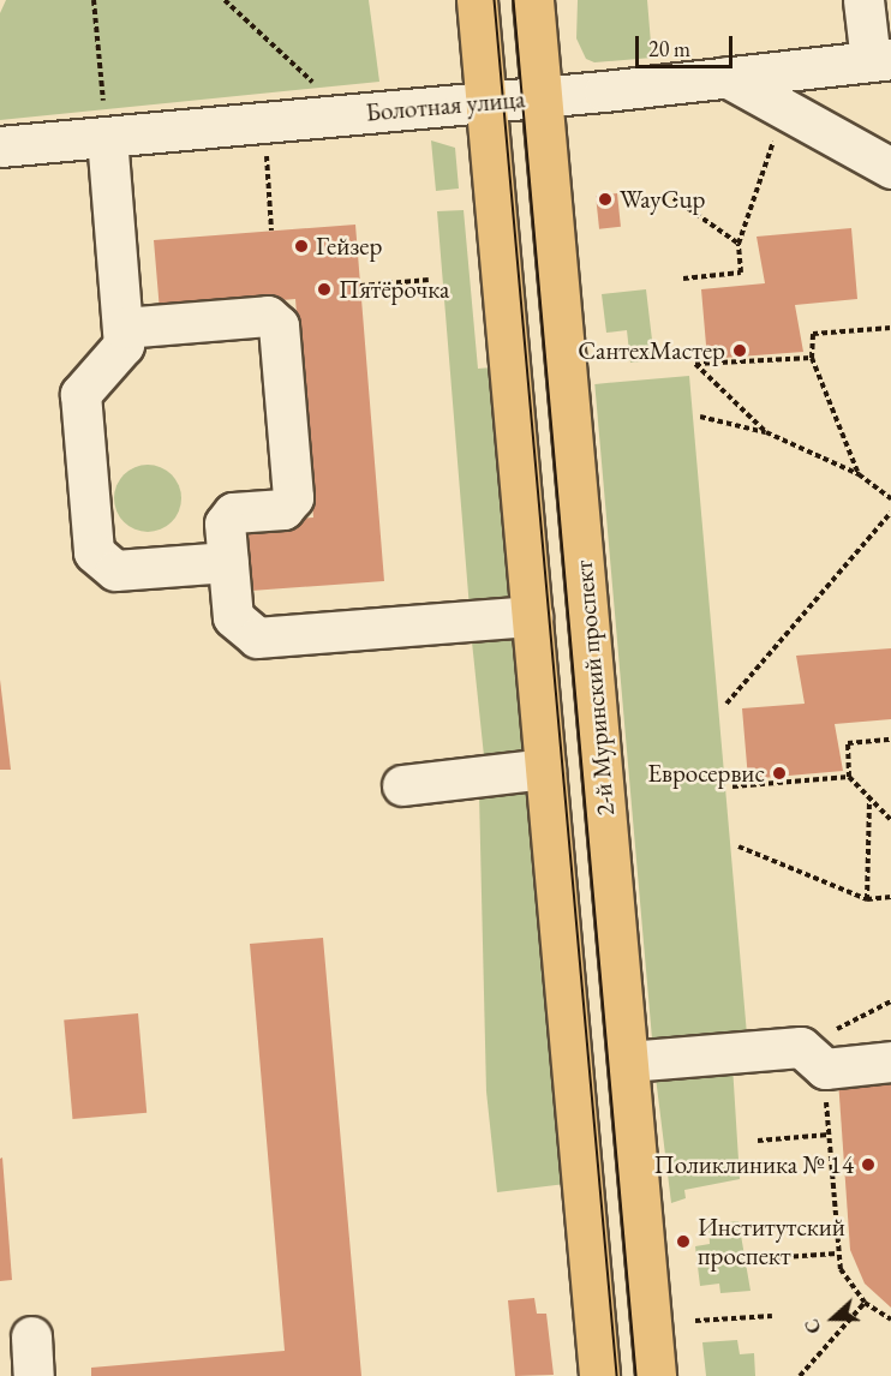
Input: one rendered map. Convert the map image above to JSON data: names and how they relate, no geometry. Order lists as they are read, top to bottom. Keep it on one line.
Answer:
{"streets":{"main road":["2-й Муринский проспект"],"street":["Болотная улица"]},"crossings":[["Болотная улица","2-й Муринский проспект"]],"places":["WayCup","Гейзер","Пятёрочка","СантехМастер","Евросервис","Поликлиника № 14","Институтский проспект"],"scale_bar":"20 m","north":"left"}
